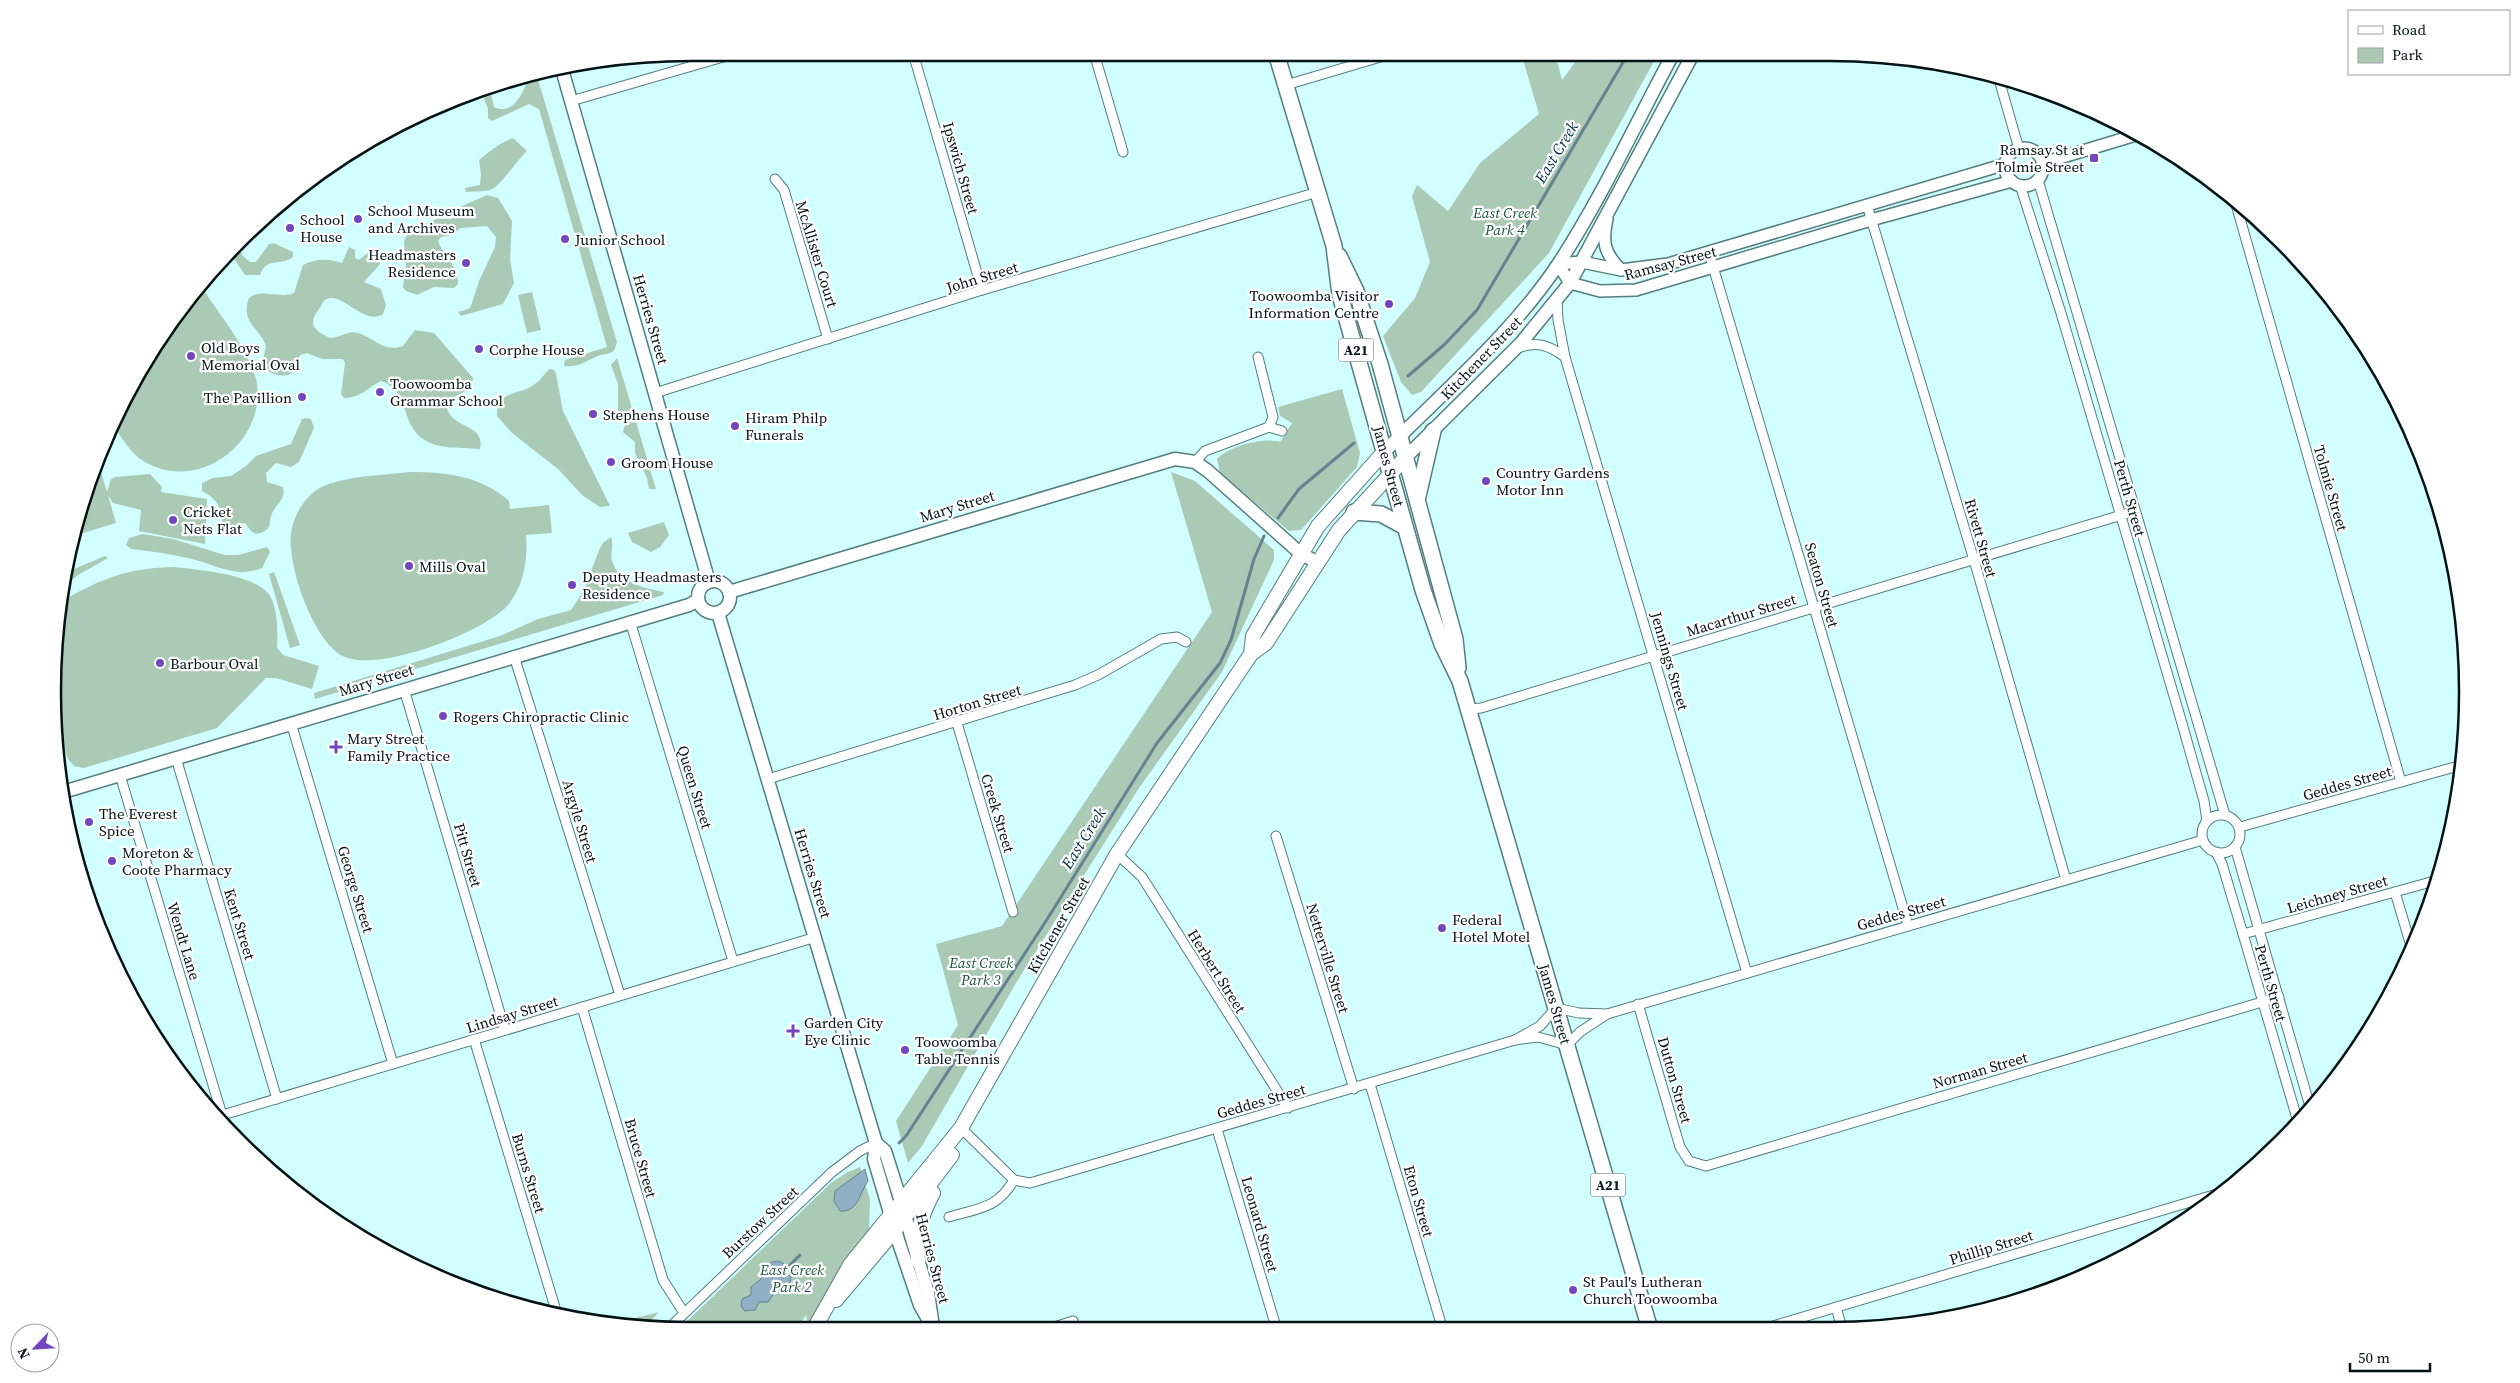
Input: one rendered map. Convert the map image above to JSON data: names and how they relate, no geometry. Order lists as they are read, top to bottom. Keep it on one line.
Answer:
{"streets":{"highway":["A21","James Street"],"main road":["Herries Street","Kitchener Street","Mary Street"],"street":["Ipswich Street","McAllister Court","Ramsay Street","John Street","Tolmie Street","Perth Street","Rivett Street","Seaton Street","Macarthur Street","Jennings Street","Horton Street","Geddes Street","Queen Street","Creek Street","Argyle Street","Pitt Street","George Street","Leichney Street","Kent Street","Wendt Lane","Netterville Street","Herbert Street","Lindsay Street","Norman Street","Dutton Street","Bruce Street","Burns Street","Eton Street","Burstow Street","Leonard Street","Phillip Street"]},"crossings":[["Ipswich Street","John Street"],["McAllister Court","John Street"],["Ramsay Street","Kitchener Street"],["Ramsay Street","Perth Street"],["Ramsay Street","Rivett Street"],["Ramsay Street","Seaton Street"],["John Street","Herries Street"],["John Street","James Street"],["Herries Street","Kitchener Street"],["Herries Street","Mary Street"],["Herries Street","Horton Street"],["Herries Street","Lindsay Street"],["Herries Street","Burstow Street"],["Kitchener Street","James Street"],["Kitchener Street","Jennings Street"],["Kitchener Street","Herbert Street"],["James Street","Macarthur Street"],["James Street","Geddes Street"],["Tolmie Street","Geddes Street"],["Perth Street","Macarthur Street"],["Perth Street","Geddes Street"],["Perth Street","Leichney Street"],["Perth Street","Norman Street"],["Mary Street","Queen Street"],["Mary Street","Argyle Street"],["Mary Street","Pitt Street"],["Mary Street","George Street"],["Mary Street","Kent Street"],["Mary Street","Wendt Lane"],["Rivett Street","Macarthur Street"],["Rivett Street","Geddes Street"],["Seaton Street","Macarthur Street"],["Seaton Street","Geddes Street"],["Macarthur Street","Jennings Street"],["Jennings Street","Geddes Street"],["Horton Street","Creek Street"],["Geddes Street","Netterville Street"],["Geddes Street","Herbert Street"],["Geddes Street","Dutton Street"],["Geddes Street","Eton Street"],["Geddes Street","Leonard Street"],["Queen Street","Lindsay Street"],["Argyle Street","Lindsay Street"],["Pitt Street","Lindsay Street"],["George Street","Lindsay Street"],["Kent Street","Lindsay Street"],["Lindsay Street","Bruce Street"],["Lindsay Street","Burns Street"],["Norman Street","Dutton Street"],["Bruce Street","Burstow Street"]],"water":["East Creek"],"parks":["East Creek Park 4","East Creek Park 3","East Creek Park 2"],"places":{"transit":["Ramsay St at Tolmie Street"],"other":["School Museum and Archives","School House","Junior School","Headmasters Residence","Toowoomba Visitor Information Centre","Corphe House","Old Boys Memorial Oval","Toowoomba Grammar School","The Pavillion","Stephens House","Hiram Philp Funerals","Groom House","Country Gardens Motor Inn","Cricket Nets Flat","Mills Oval","Deputy Headmasters Residence","Barbour Oval","Rogers Chiropractic Clinic","The Everest Spice","Moreton & Coote Pharmacy","Federal Hotel Motel","Toowoomba Table Tennis","St Paul's Lutheran Church Toowoomba"],"health":["Mary Street Family Practice","Garden City Eye Clinic"]},"legend":["Road","Park"],"scale_bar":"50 m","north":"bottom left"}
